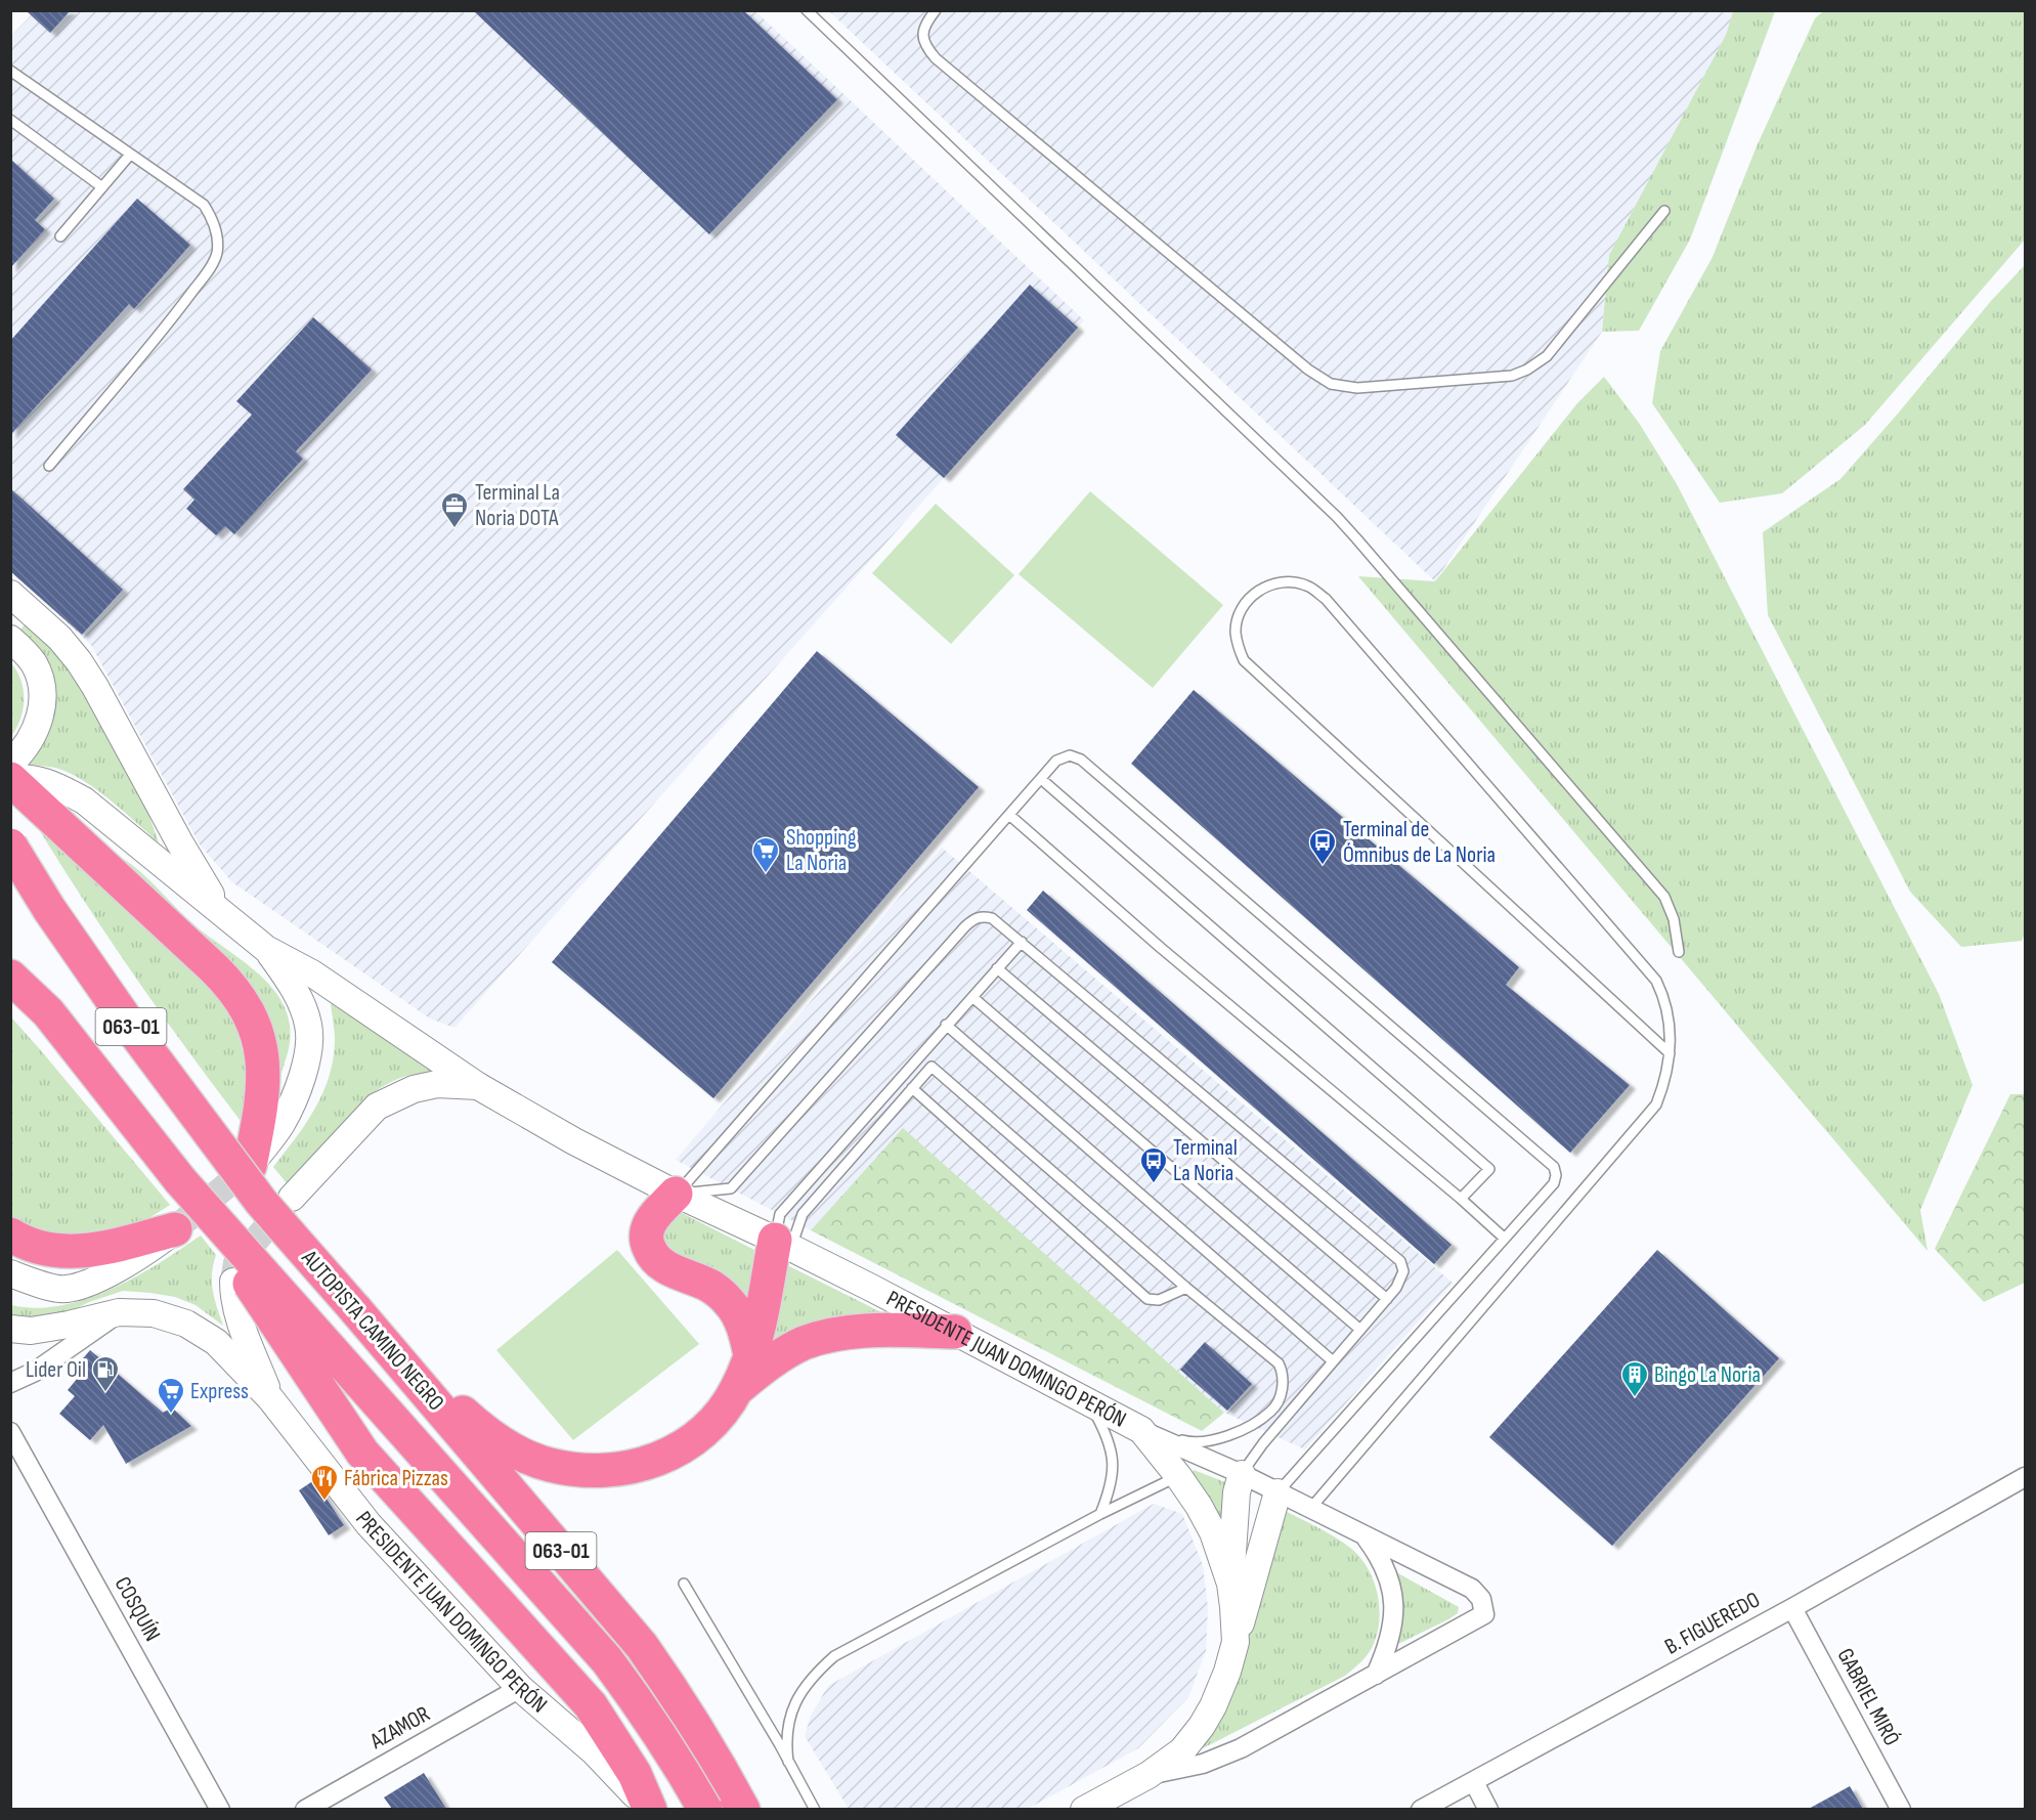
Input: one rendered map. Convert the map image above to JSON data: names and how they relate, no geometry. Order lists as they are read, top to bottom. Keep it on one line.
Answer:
{"streets":{"highway":["063-01","AUTOPISTA CAMINO NEGRO"],"street":["PRESIDENTE JUAN DOMINGO PERÓN","COSQUÍN","B. FIGUEREDO","GABRIEL MIRÓ","AZAMOR"]},"crossings":[["PRESIDENTE JUAN DOMINGO PERÓN","AZAMOR"],["B. FIGUEREDO","GABRIEL MIRÓ"]],"places":{"office":["Terminal La Noria DOTA"],"bus stop":["Terminal de Ómnibus de La Noria","Terminal La Noria"],"supermarket":["Shopping La Noria","Express"],"fuel station":["Lider Oil"],"building":["Bingo La Noria"],"restaurant":["Fábrica Pizzas"]}}
